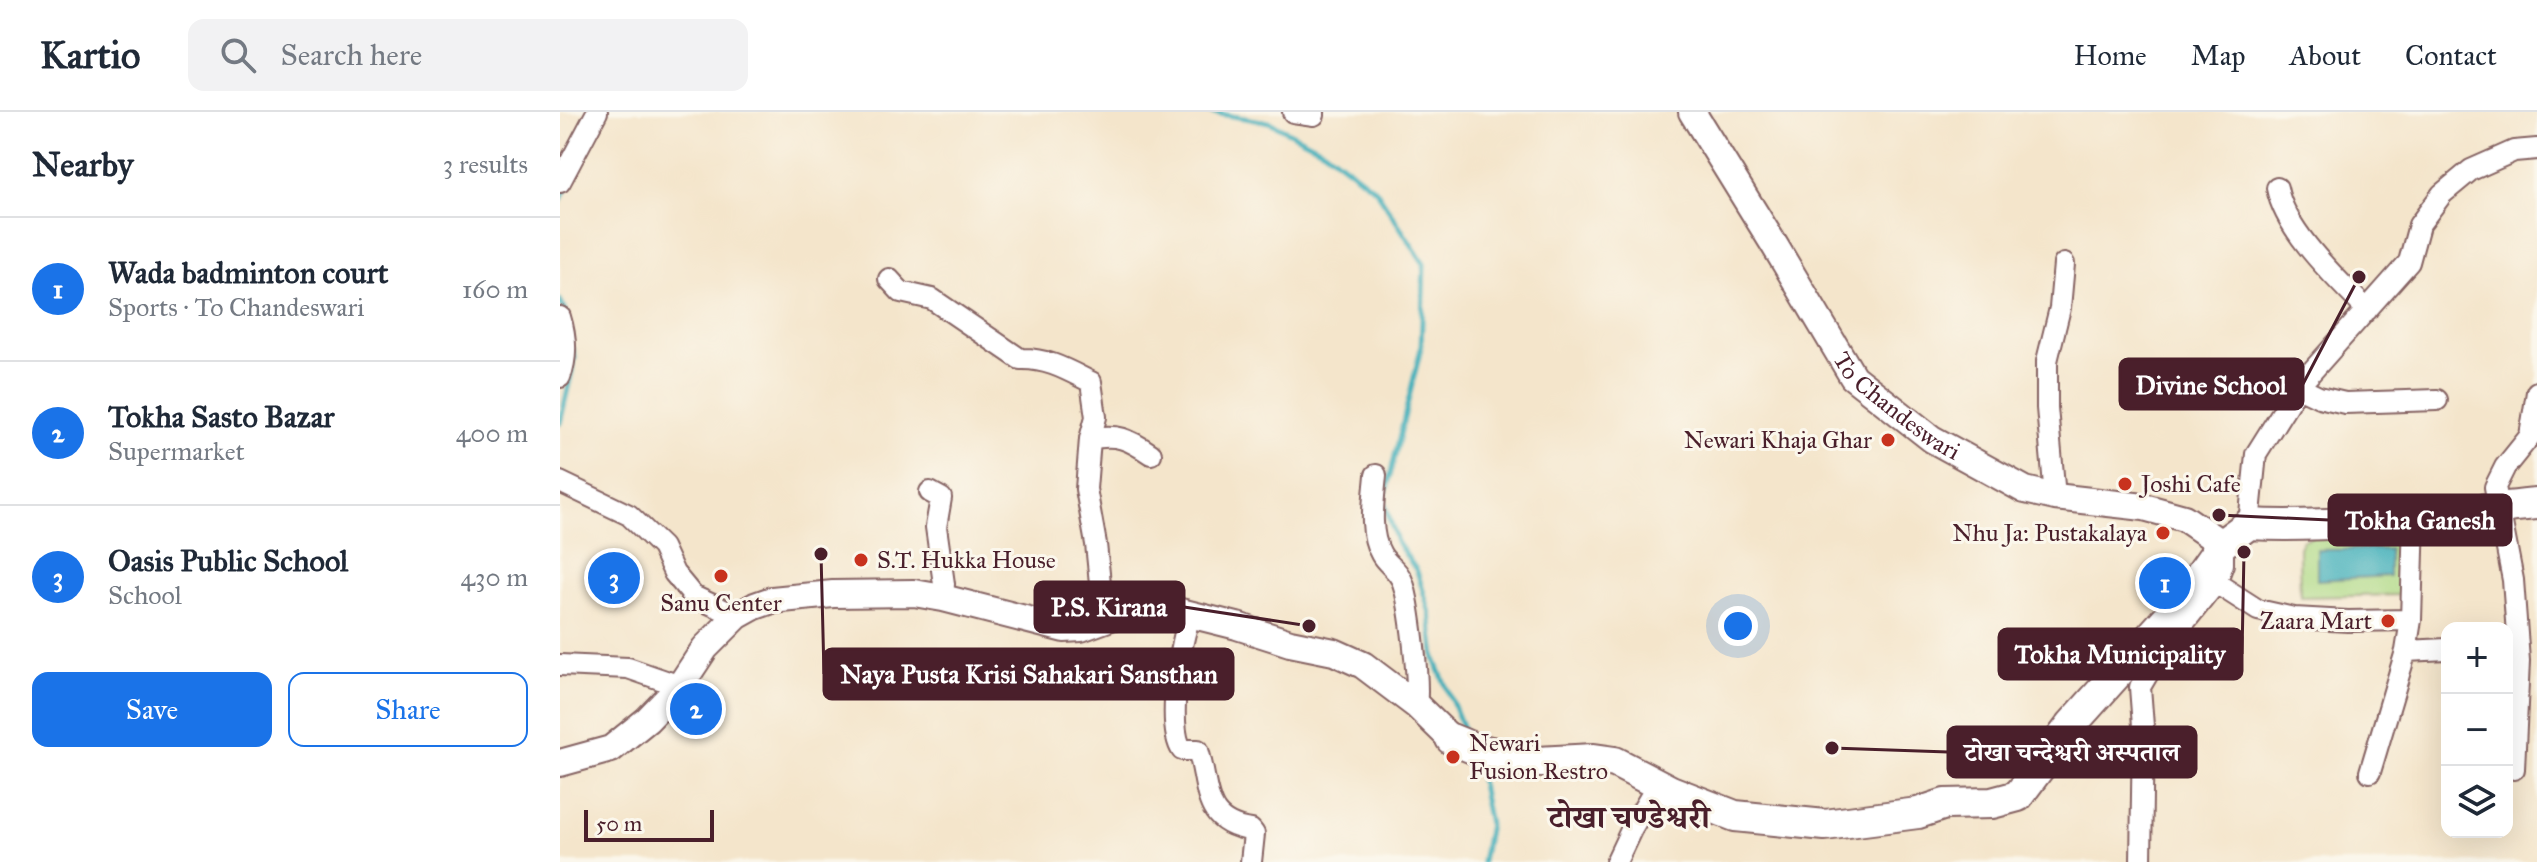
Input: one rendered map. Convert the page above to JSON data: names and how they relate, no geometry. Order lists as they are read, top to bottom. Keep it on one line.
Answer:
{"streets":{"street":["To Chandeswari"]},"districts":["टोखा चण्डेश्वरी"],"places":["Divine School","Newari Khaja Ghar","Joshi Cafe","Tokha Ganesh","Nhu Ja: Pustakalaya","Tokha Municipality","Naya Pusta Krisi Sahakari Sansthan","S.T. Hukka House","Sanu Center","Zaara Mart","P.S. Kirana","टोखा चन्देश्वरी अस्पताल","Newari Fusion Restro"],"scale_bar":"50 m","page":{"header":"Kartio","search":"Search here","nav":["Home","Map","About","Contact"],"heading":["Nearby","3 results"],"list":[{"mark":"1","name":"Wada badminton court","note":"Sports · To Chandeswari","value":"160 m"},{"mark":"2","name":"Tokha Sasto Bazar","note":"Supermarket","value":"400 m"},{"mark":"3","name":"Oasis Public School","note":"School","value":"430 m"}],"pins":["3","1","2"],"map_buttons":["+","−"],"buttons":["Save","Share"],"scale":"50 m"}}
